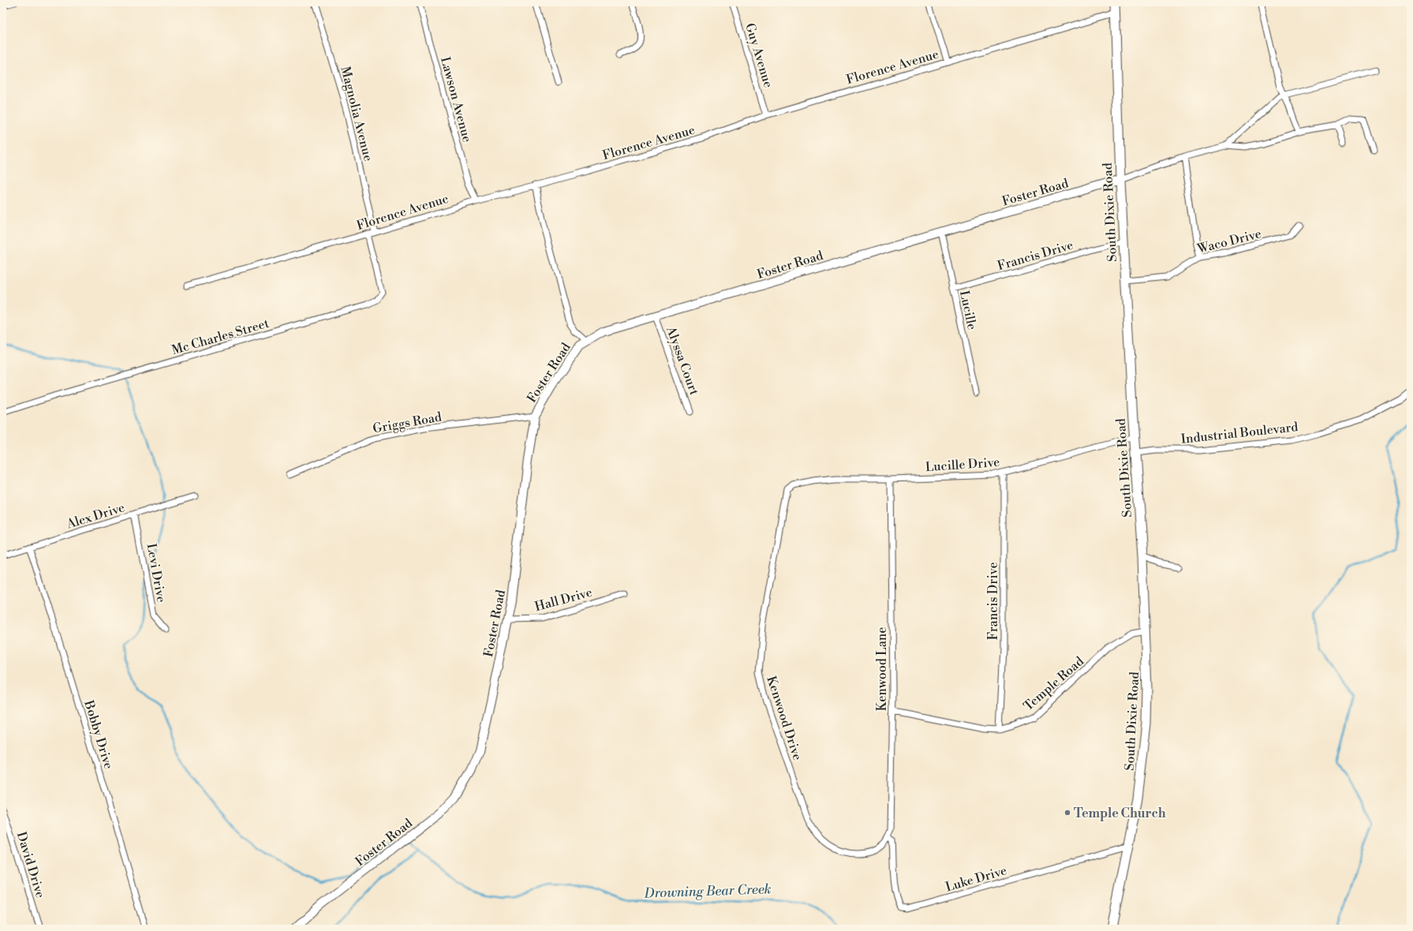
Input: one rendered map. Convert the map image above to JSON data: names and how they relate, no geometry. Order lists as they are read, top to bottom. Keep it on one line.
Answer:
{"streets":{"main road":["South Dixie Road"],"street":["Guy Avenue","Florence Avenue","Lawson Avenue","Magnolia Avenue","Foster Road","Waco Drive","Francis Drive","Lucille","Mc Charles Street","Alyssa Court","Griggs Road","Industrial Boulevard","Lucille Drive","Alex Drive","Levi Drive","Hall Drive","Kenwood Lane","Temple Road","Kenwood Drive","Bobby Drive","David Drive","Luke Drive"]},"crossings":[["Guy Avenue","Florence Avenue"],["Florence Avenue","Lawson Avenue"],["Florence Avenue","Magnolia Avenue"],["Florence Avenue","South Dixie Road"],["Florence Avenue","Mc Charles Street"],["Foster Road","South Dixie Road"],["Foster Road","Lucille"],["Foster Road","Alyssa Court"],["Foster Road","Griggs Road"],["Foster Road","Hall Drive"],["South Dixie Road","Waco Drive"],["South Dixie Road","Francis Drive"],["South Dixie Road","Industrial Boulevard"],["South Dixie Road","Lucille Drive"],["South Dixie Road","Temple Road"],["South Dixie Road","Luke Drive"],["Francis Drive","Lucille"],["Francis Drive","Lucille Drive"],["Francis Drive","Temple Road"],["Lucille Drive","Kenwood Lane"],["Lucille Drive","Kenwood Drive"],["Alex Drive","Levi Drive"],["Alex Drive","Bobby Drive"],["Kenwood Lane","Temple Road"],["Kenwood Lane","Kenwood Drive"],["Kenwood Lane","Luke Drive"],["Kenwood Drive","Luke Drive"]],"water":["Drowning Bear Creek"],"places":["Temple Church"]}
